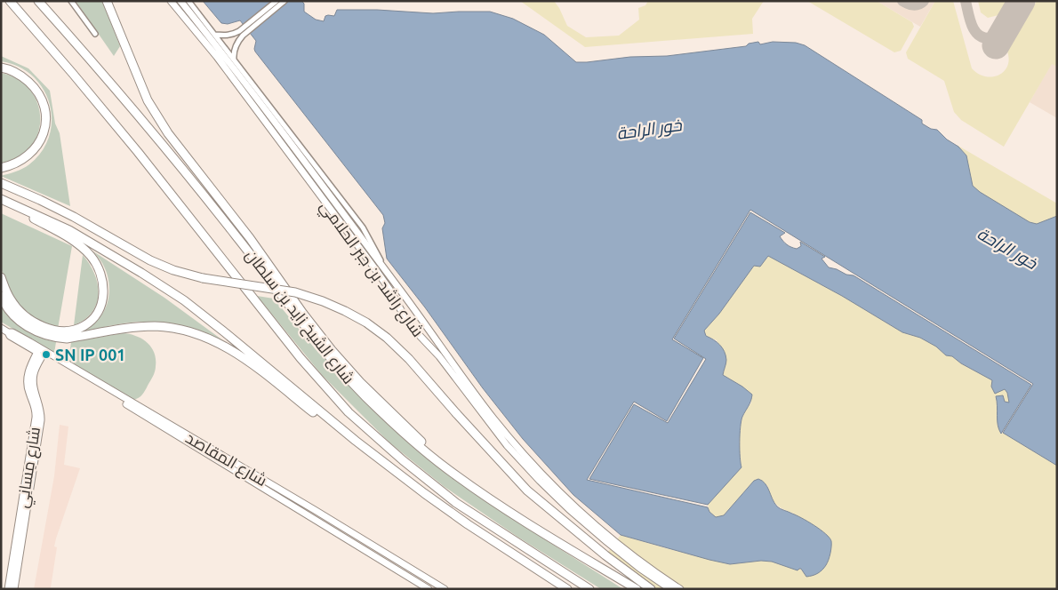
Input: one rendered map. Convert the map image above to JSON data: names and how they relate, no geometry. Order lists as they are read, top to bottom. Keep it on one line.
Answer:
{"streets":{"highway":["شارع الشيخ زايد بن سلطان"],"main road":["شارع راشد بن جبر الحلامي","شارع المقاصد","شارع مِسانِي"]},"crossings":[["شارع المقاصد","شارع مِسانِي"]],"water":["خور الراحة"],"places":["SN IP 001"]}
